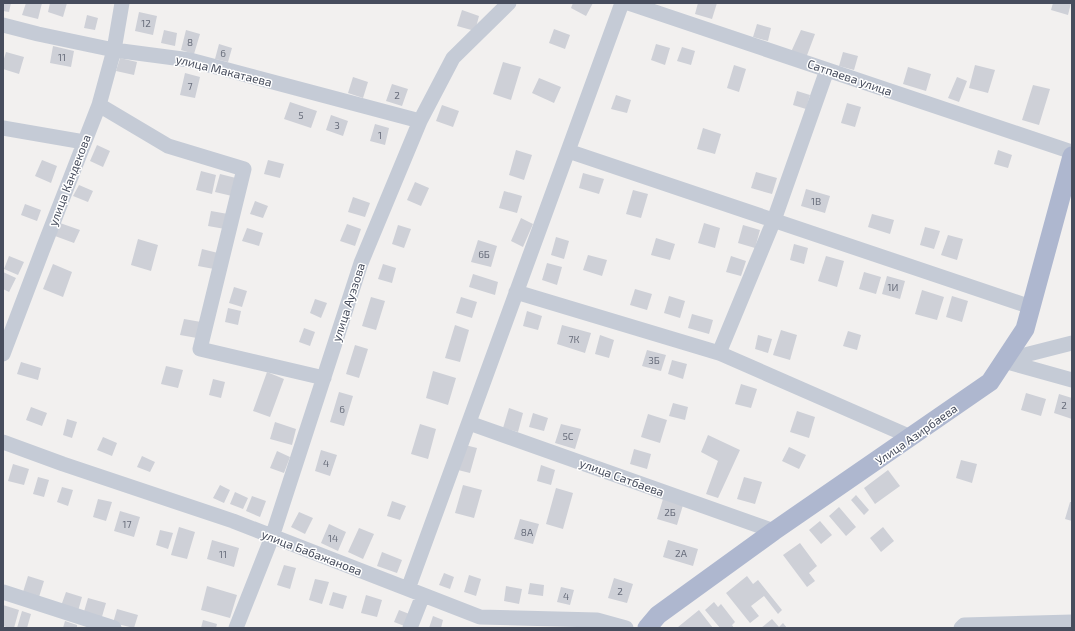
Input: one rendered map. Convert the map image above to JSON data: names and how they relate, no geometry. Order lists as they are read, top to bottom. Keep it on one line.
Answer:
{"streets":{"main road":["Улица Азирбаева"],"street":["улица Макатаева","Сатпаева улица","улица Кандекова","улица Ауэзова","улица Сатбаева","улица Бабажанова"]},"crossings":[["улица Макатаева","улица Кандекова"],["улица Макатаева","улица Ауэзова"],["улица Ауэзова","улица Бабажанова"],["Улица Азирбаева","улица Сатбаева"]],"house_numbers":["12","8","6","11","7","2","5","3","1","1В","6Б","1И","7К","3Б","2","6","5С","4","2Б","17","8А","14","2А","11","2","4"]}
